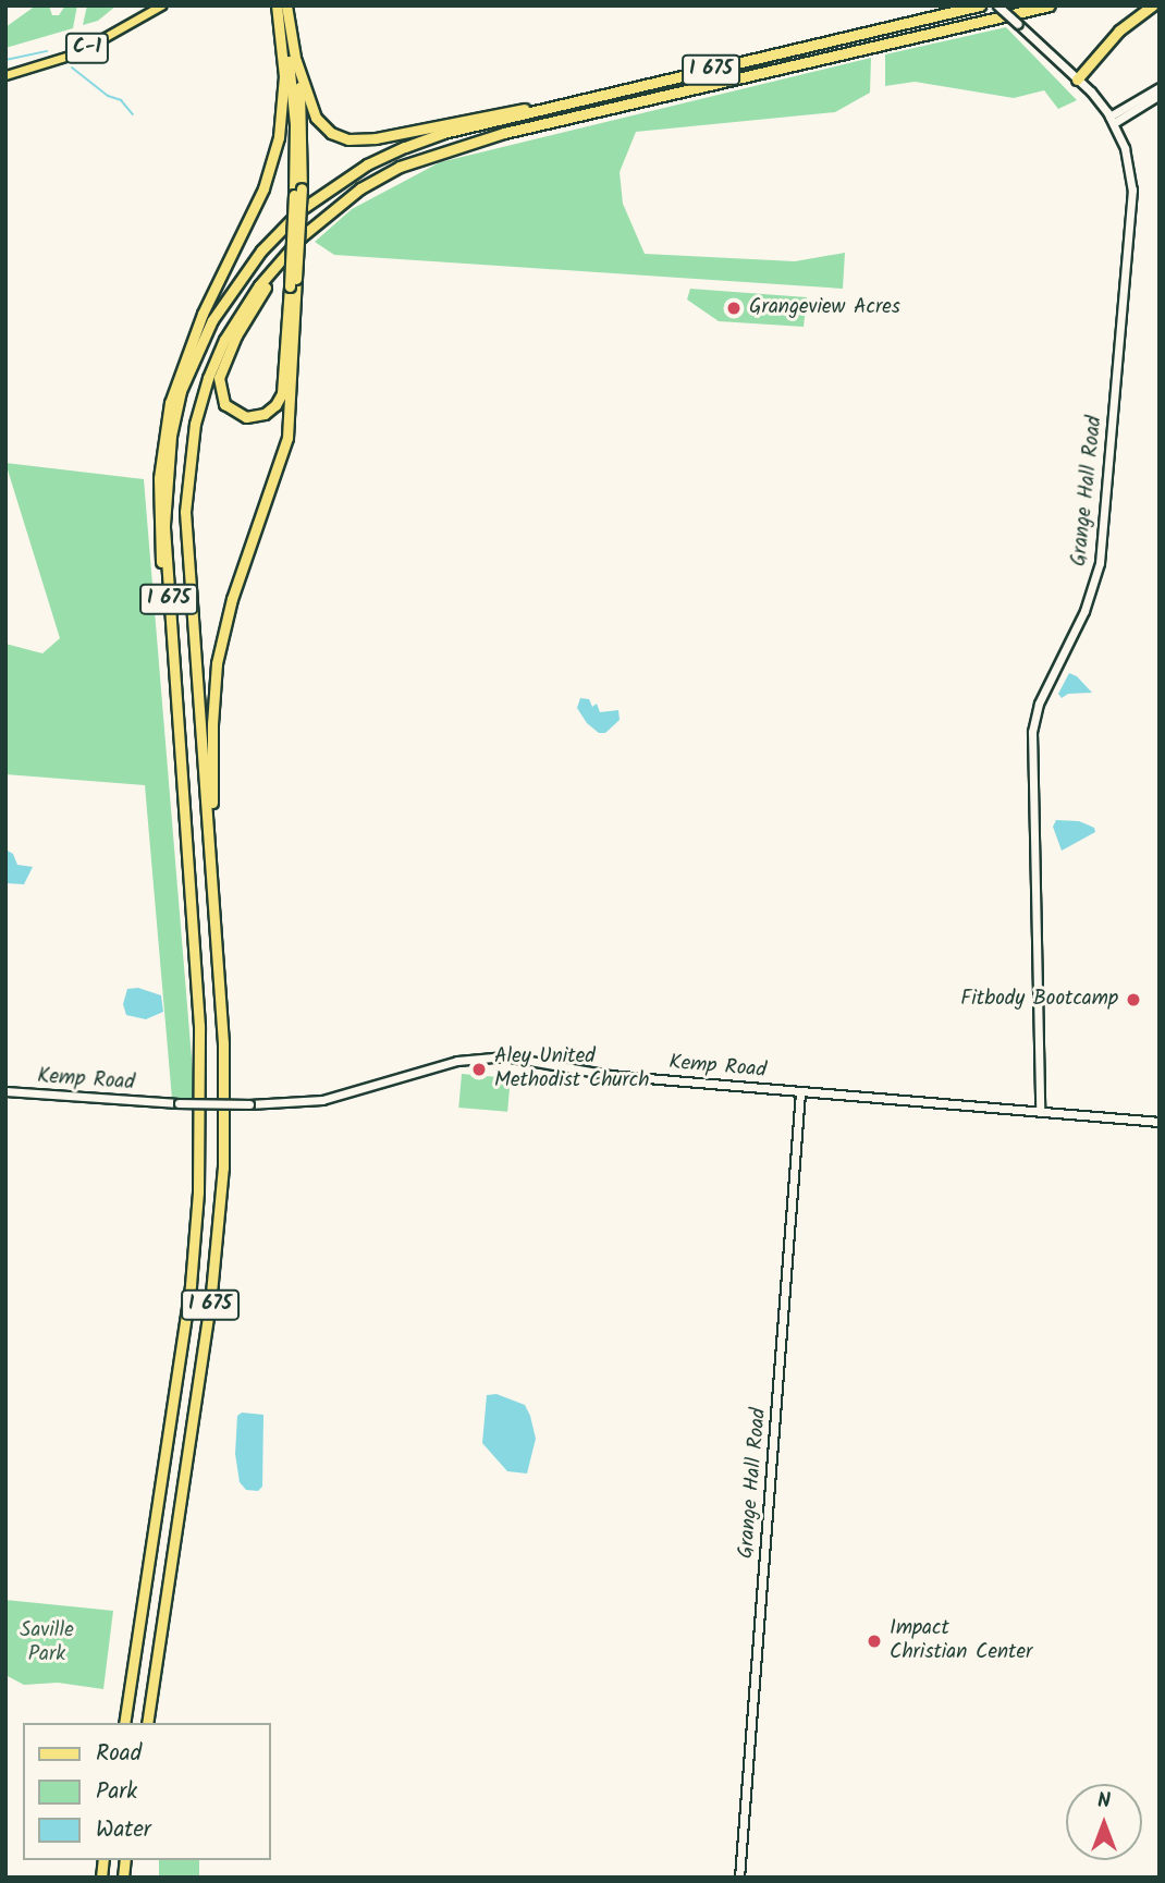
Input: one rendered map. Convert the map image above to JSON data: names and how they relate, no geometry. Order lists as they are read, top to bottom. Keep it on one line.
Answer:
{"streets":{"highway":["I 675"],"main road":["C-1","Grange Hall Road","Kemp Road"]},"crossings":[["Grange Hall Road","Kemp Road"]],"parks":["Saville Park"],"places":["Grangeview Acres","Fitbody Bootcamp","Aley United Methodist Church","Impact Christian Center"],"legend":["Road","Park","Water"],"north":"top"}
